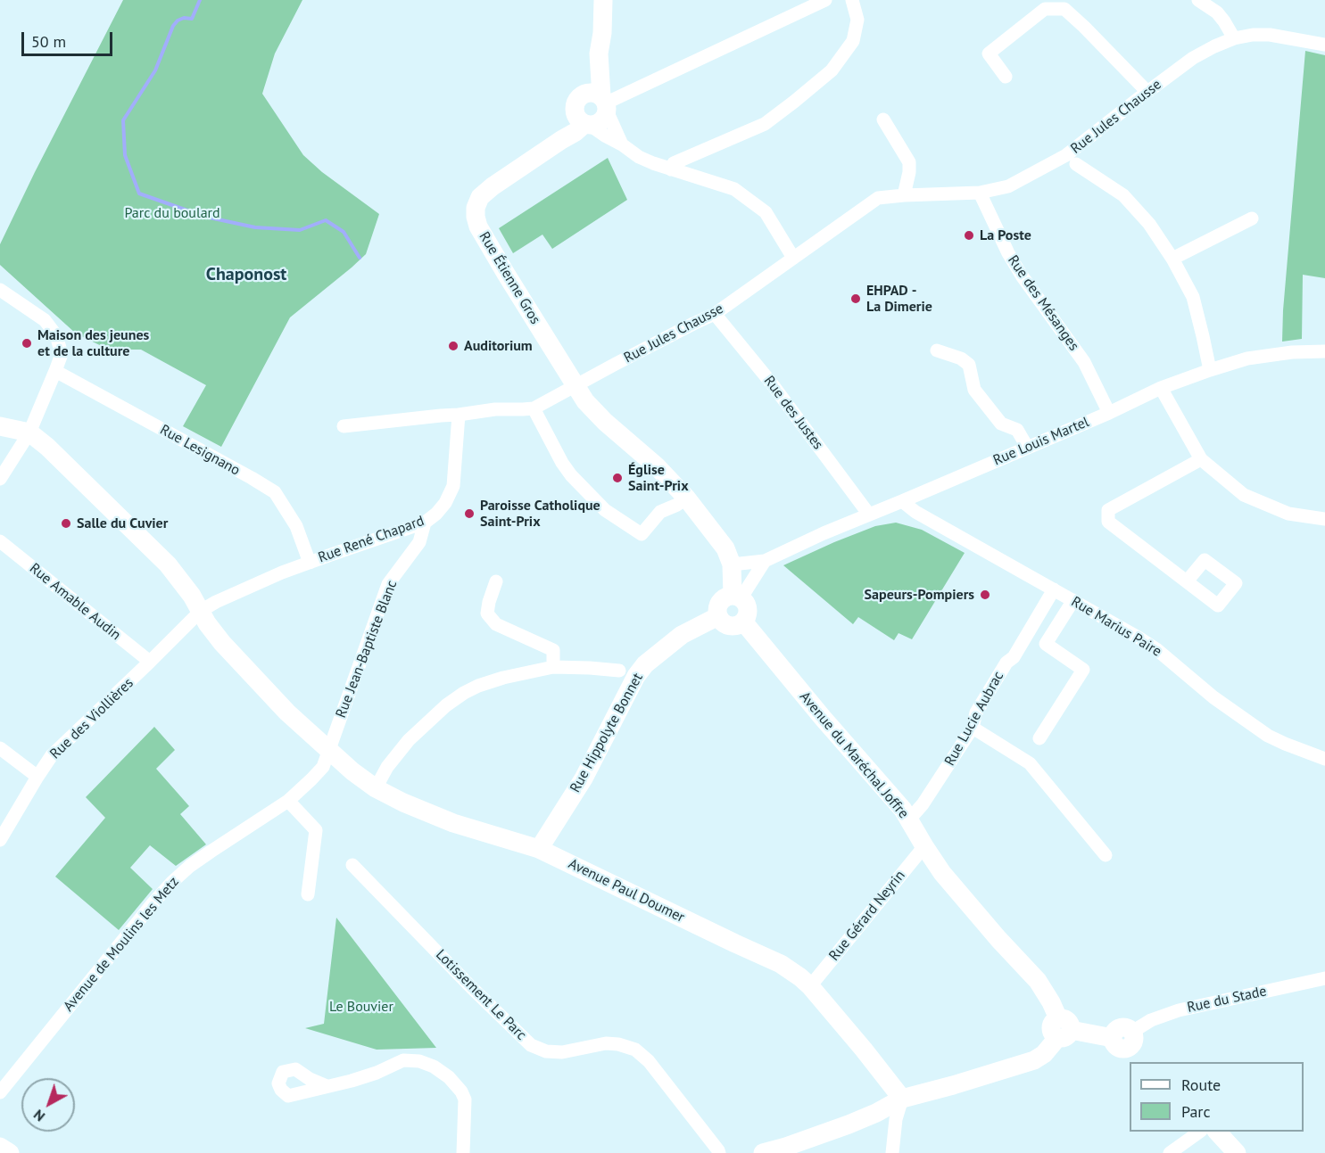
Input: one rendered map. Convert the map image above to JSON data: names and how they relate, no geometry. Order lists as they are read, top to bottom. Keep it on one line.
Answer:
{"streets":{"main road":["Rue Étienne Gros","Rue Hippolyte Bonnet","Avenue du Maréchal Joffre","Avenue Paul Doumer"],"street":["Rue Jules Chausse","Rue des Mésanges","Rue des Justes","Rue Louis Martel","Rue Lesignano","Rue René Chapard","Rue Amable Audin","Rue Marius Paire","Rue Jean-Baptiste Blanc","Rue des Viollières","Rue Lucie Aubrac","Rue Gérard Neyrin","Avenue de Moulins les Metz","Lotissement Le Parc","Rue du Stade"]},"crossings":[["Rue Jules Chausse","Rue Étienne Gros"],["Rue Jules Chausse","Rue des Mésanges"],["Rue Jules Chausse","Rue des Justes"],["Rue des Mésanges","Rue Louis Martel"],["Rue des Justes","Rue Louis Martel"],["Rue Louis Martel","Rue Marius Paire"],["Rue Lesignano","Rue René Chapard"],["Rue René Chapard","Rue Jean-Baptiste Blanc"],["Rue René Chapard","Rue des Viollières"],["Rue René Chapard","Avenue Paul Doumer"],["Rue Amable Audin","Rue des Viollières"],["Rue Marius Paire","Rue Lucie Aubrac"],["Rue Jean-Baptiste Blanc","Avenue Paul Doumer"],["Rue Jean-Baptiste Blanc","Avenue de Moulins les Metz"],["Rue des Viollières","Avenue Paul Doumer"],["Rue Lucie Aubrac","Avenue du Maréchal Joffre"],["Rue Hippolyte Bonnet","Avenue du Maréchal Joffre"],["Rue Hippolyte Bonnet","Avenue Paul Doumer"],["Avenue du Maréchal Joffre","Rue Gérard Neyrin"],["Avenue Paul Doumer","Rue Gérard Neyrin"],["Avenue Paul Doumer","Avenue de Moulins les Metz"]],"districts":["Chaponost"],"parks":["Parc du boulard","Le Bouvier"],"places":["La Poste","EHPAD - La Dimerie","Maison des jeunes et de la culture","Auditorium","Église Saint-Prix","Paroisse Catholique Saint-Prix","Salle du Cuvier","Sapeurs-Pompiers"],"legend":["Route","Parc"],"scale_bar":"50 m","north":"bottom left"}
